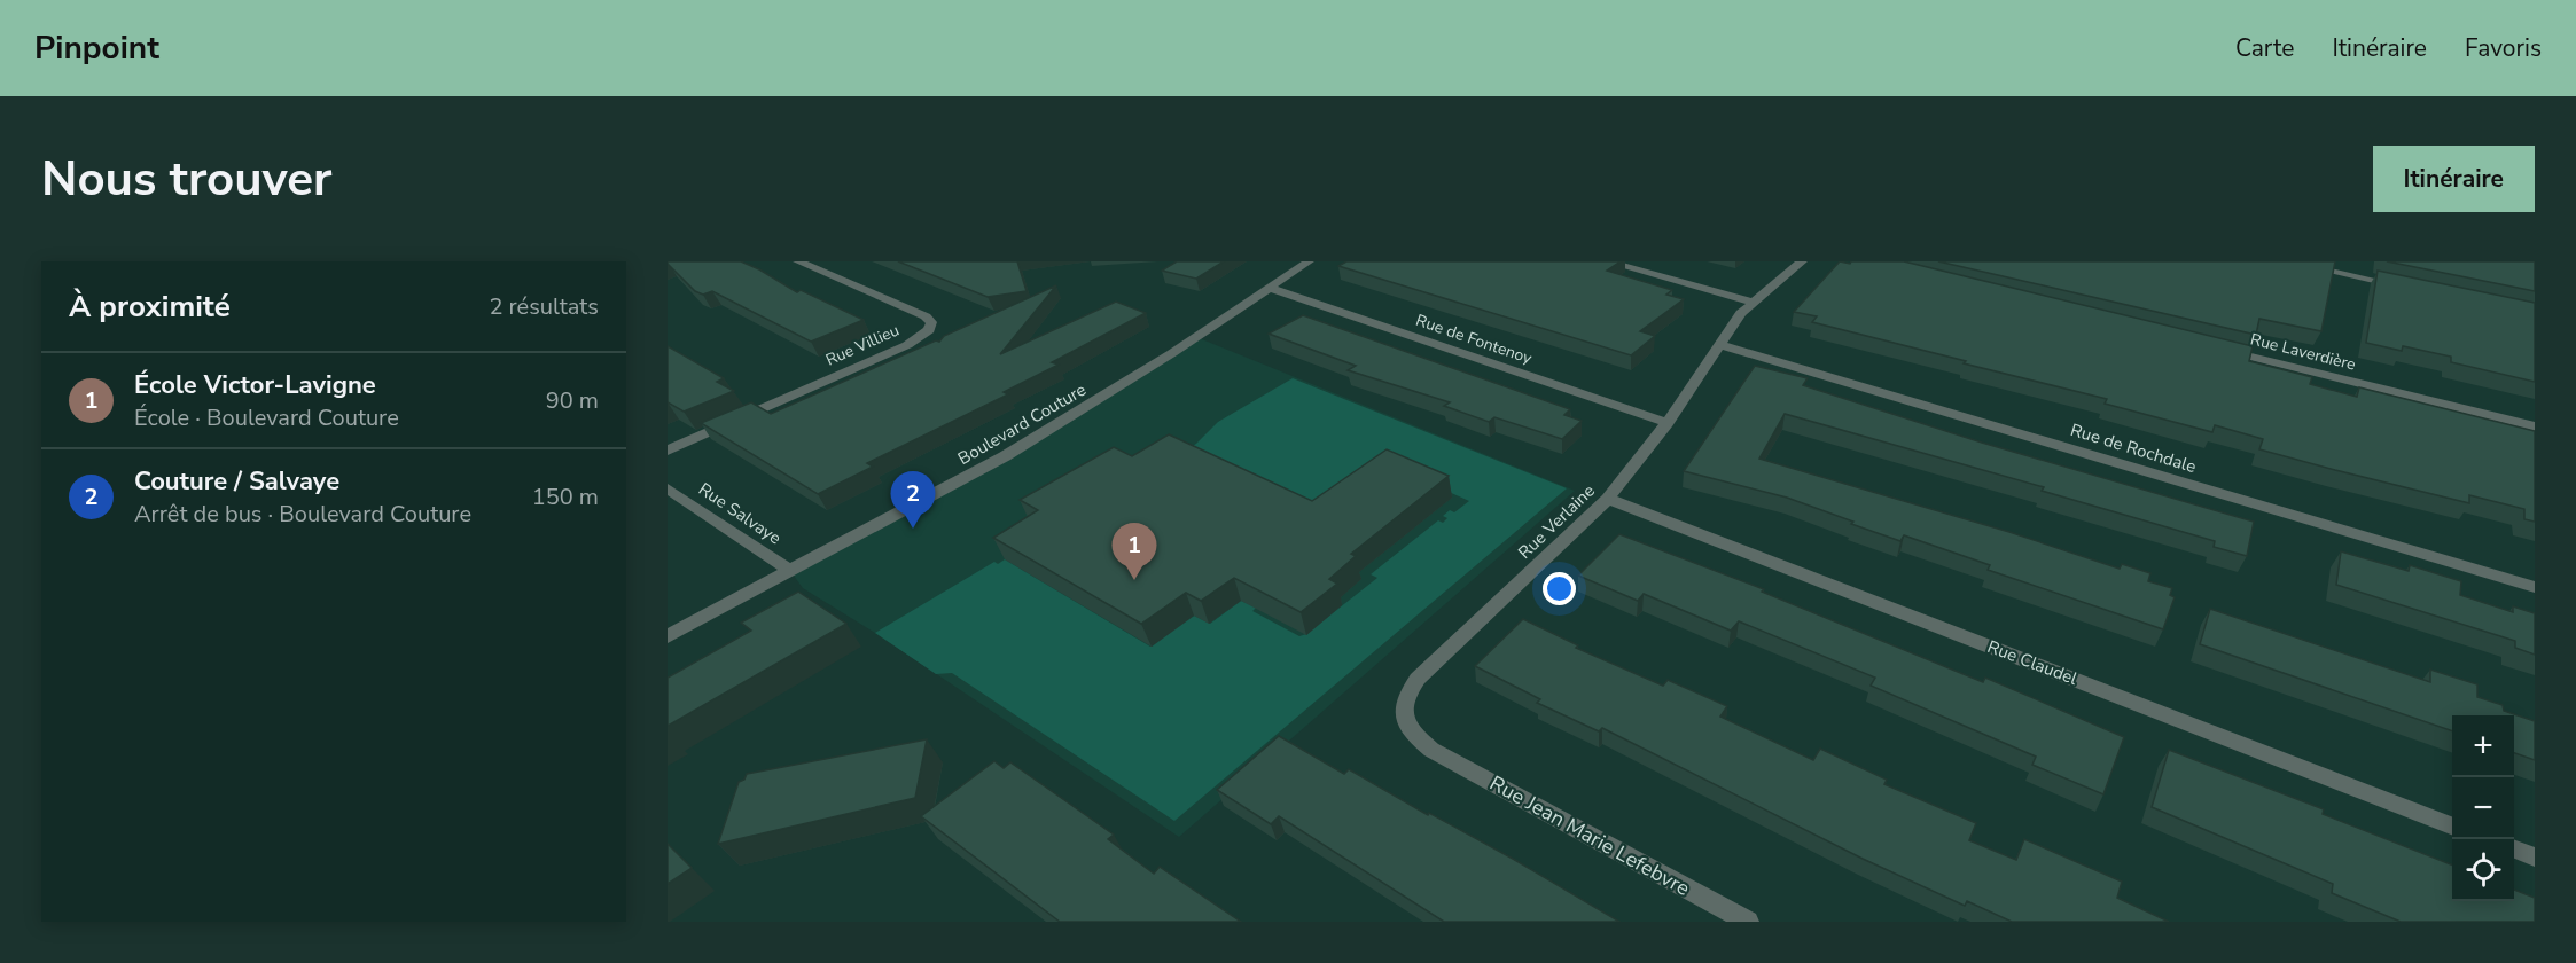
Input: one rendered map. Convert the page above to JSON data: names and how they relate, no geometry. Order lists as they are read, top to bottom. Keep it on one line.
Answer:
{"streets":{"street":["Rue de Fontenoy","Rue Villieu","Rue Laverdière","Boulevard Couture","Rue de Rochdale","Rue Salvaye","Rue Verlaine","Rue Claudel","Rue Jean Marie Lefebvre"]},"crossings":[["Rue de Fontenoy","Boulevard Couture"],["Rue de Fontenoy","Rue Verlaine"],["Boulevard Couture","Rue Salvaye"],["Rue de Rochdale","Rue Verlaine"],["Rue Verlaine","Rue Claudel"],["Rue Verlaine","Rue Jean Marie Lefebvre"]],"page":{"header":"Pinpoint","nav":["Carte","Itinéraire","Favoris"],"buttons":"Itinéraire","title":"Nous trouver","heading":["À proximité","2 résultats"],"list":[{"mark":"1","name":"École Victor-Lavigne","note":"École · Boulevard Couture","value":"90 m"},{"mark":"2","name":"Couture / Salvaye","note":"Arrêt de bus · Boulevard Couture","value":"150 m"}],"pins":["2","1"],"map_buttons":["+","−"]}}
